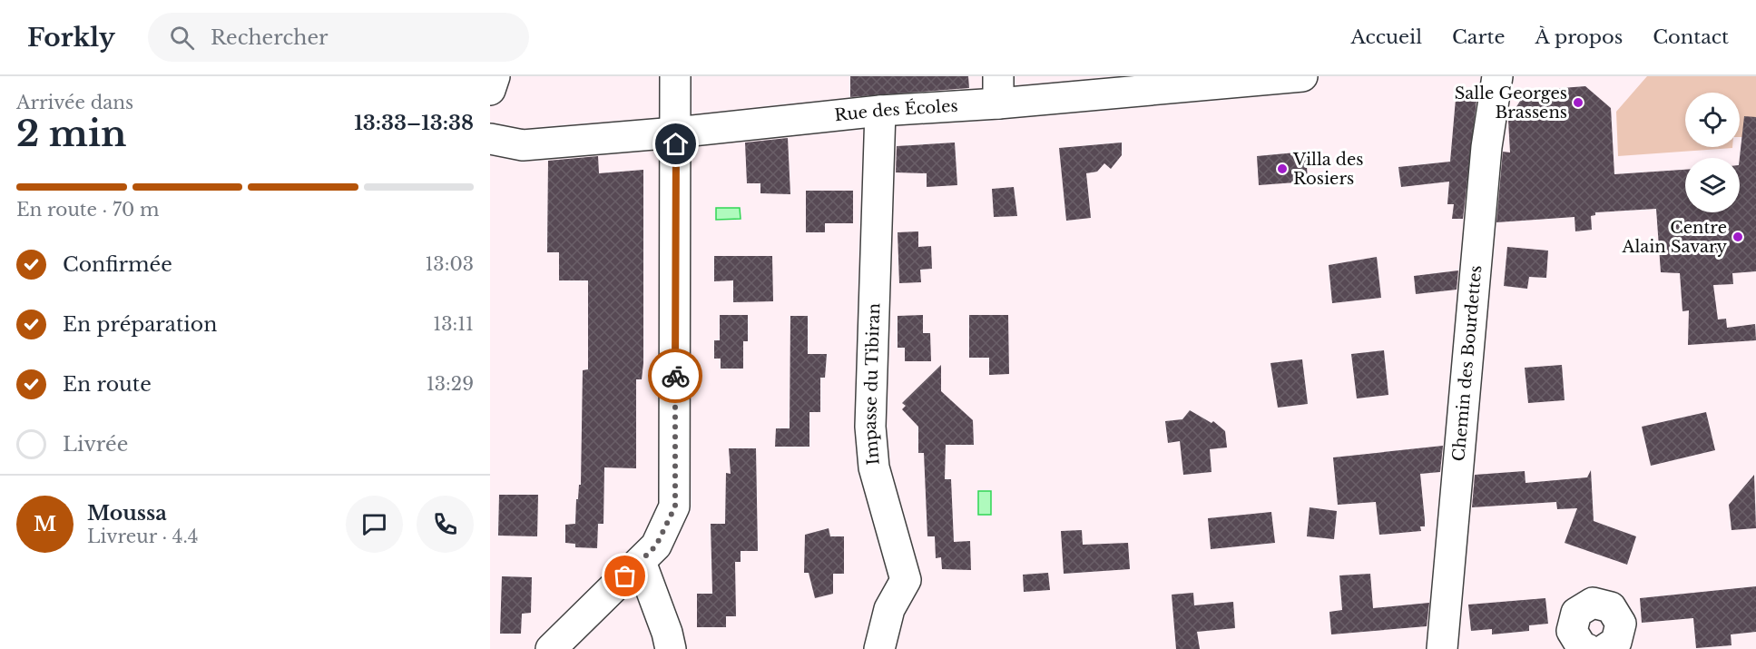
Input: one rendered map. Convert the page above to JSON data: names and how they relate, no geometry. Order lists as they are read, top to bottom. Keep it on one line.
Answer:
{"streets":{"street":["Rue des Écoles","Chemin des Bourdettes","Impasse du Tibiran"]},"crossings":[["Rue des Écoles","Impasse du Tibiran"]],"places":["Salle Georges Brassens","Villa des Rosiers","Centre Alain Savary"],"page":{"header":"Forkly","search":"Rechercher","nav":["Accueil","Carte","À propos","Contact"],"heading":["2 min","Arrivée dans","13:33–13:38"],"panel":["Moussa","Livreur · 4.4"],"bar":"En route · 70 m","list":[["Confirmée","13:03"],["En préparation","13:11"],["En route","13:29"],"Livrée"],"round":"M"}}
